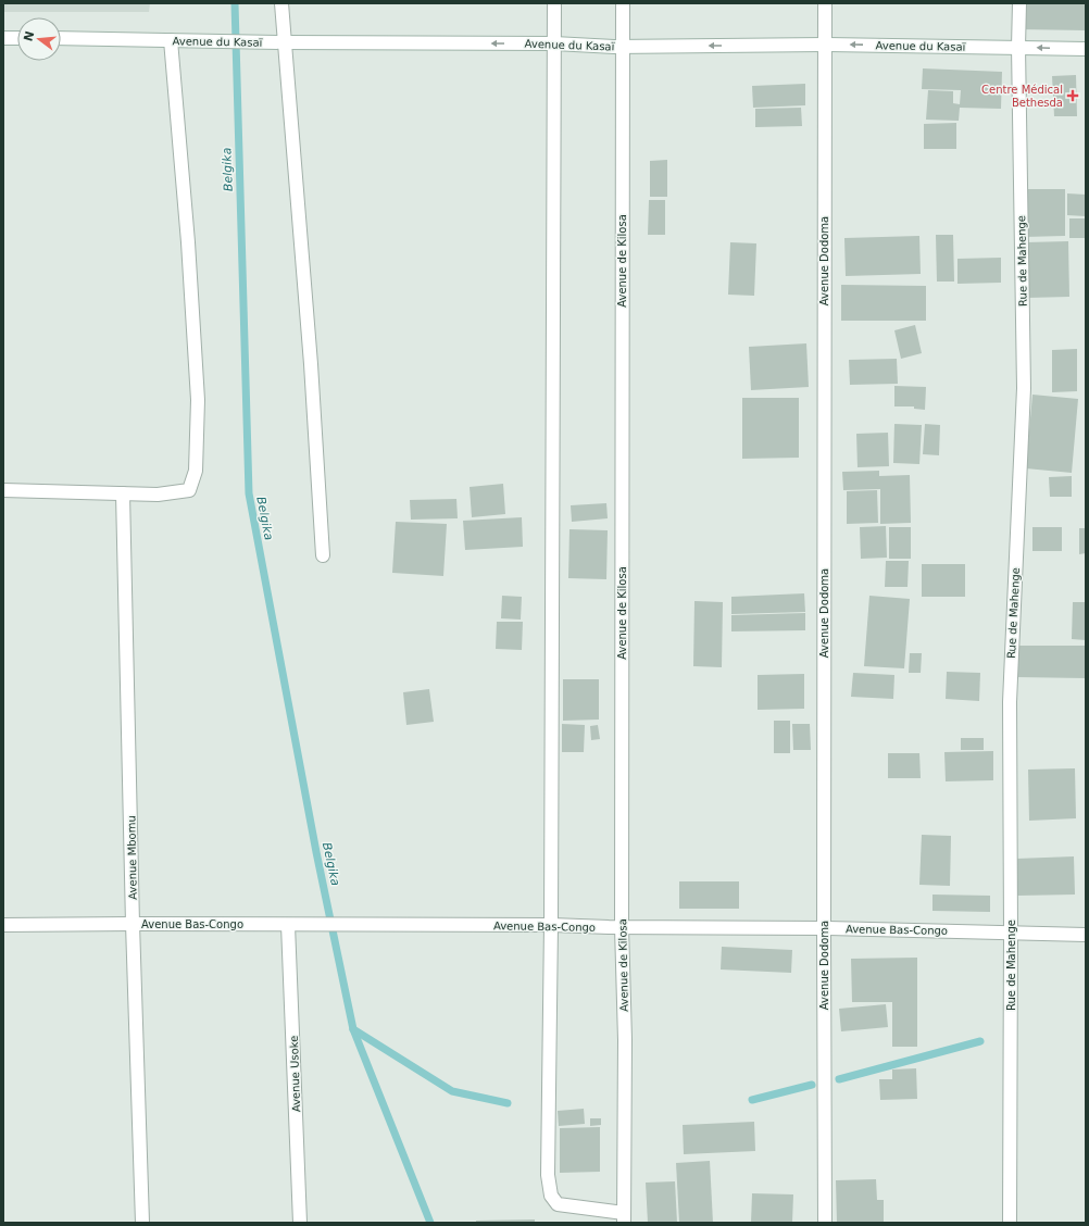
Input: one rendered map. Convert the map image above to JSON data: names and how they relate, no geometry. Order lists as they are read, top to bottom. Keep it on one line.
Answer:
{"streets":{"street":["Avenue du Kasaï","Avenue de Kilosa","Avenue Dodoma","Rue de Mahenge","Avenue Mbomu","Avenue Bas-Congo","Avenue Usoke"]},"crossings":[["Avenue du Kasaï","Avenue de Kilosa"],["Avenue du Kasaï","Avenue Dodoma"],["Avenue du Kasaï","Rue de Mahenge"],["Avenue de Kilosa","Avenue Bas-Congo"],["Avenue Dodoma","Avenue Bas-Congo"],["Rue de Mahenge","Avenue Bas-Congo"],["Avenue Mbomu","Avenue Bas-Congo"],["Avenue Bas-Congo","Avenue Usoke"]],"one_way":["Avenue du Kasaï"],"water":["Belgika"],"places":{"health":["Centre Médical Bethesda"]},"north":"left"}
